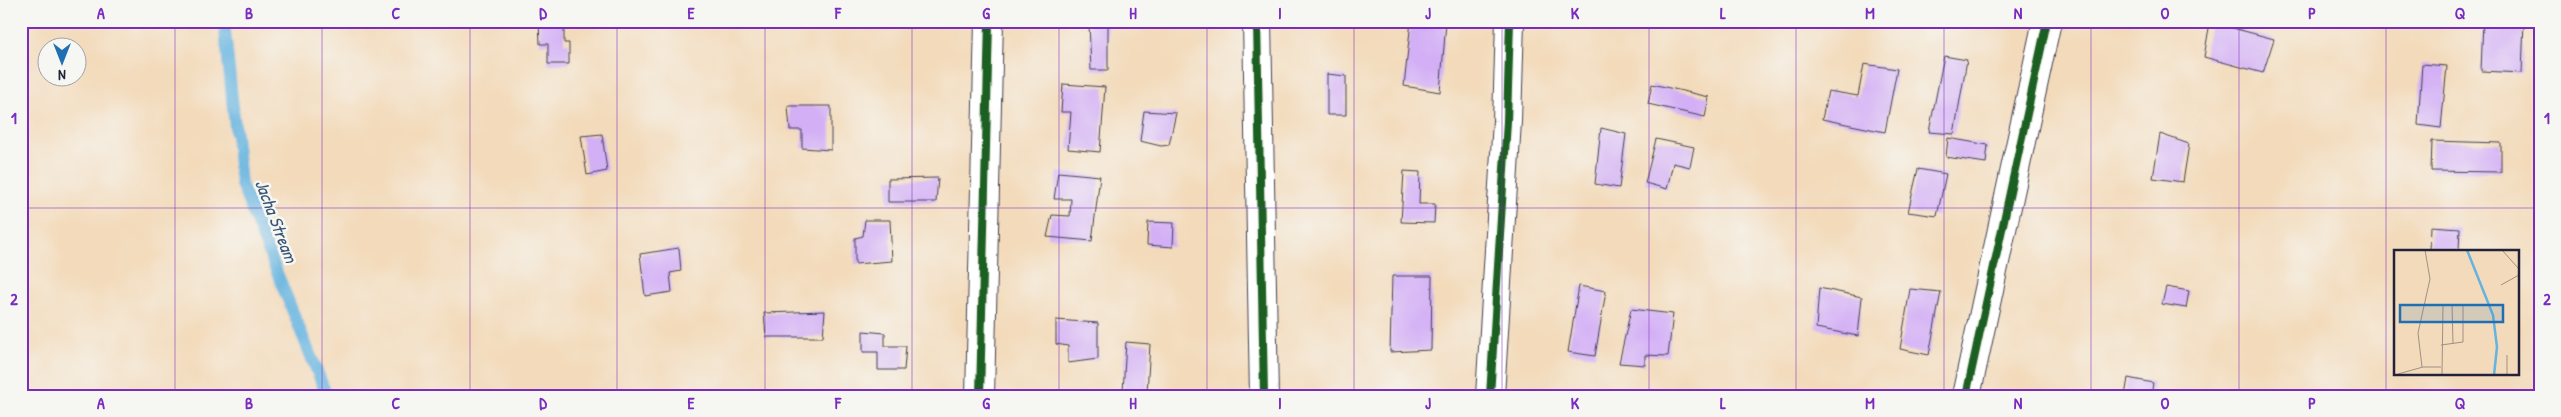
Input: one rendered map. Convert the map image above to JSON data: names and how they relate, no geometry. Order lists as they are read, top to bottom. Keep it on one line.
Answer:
{"water":["Jacha Stream"],"north":"bottom","grid":{"columns":["A","B","C","D","E","F","G","H","I","J","K","L","M","N","O","P","Q"],"rows":["1","2"]}}
